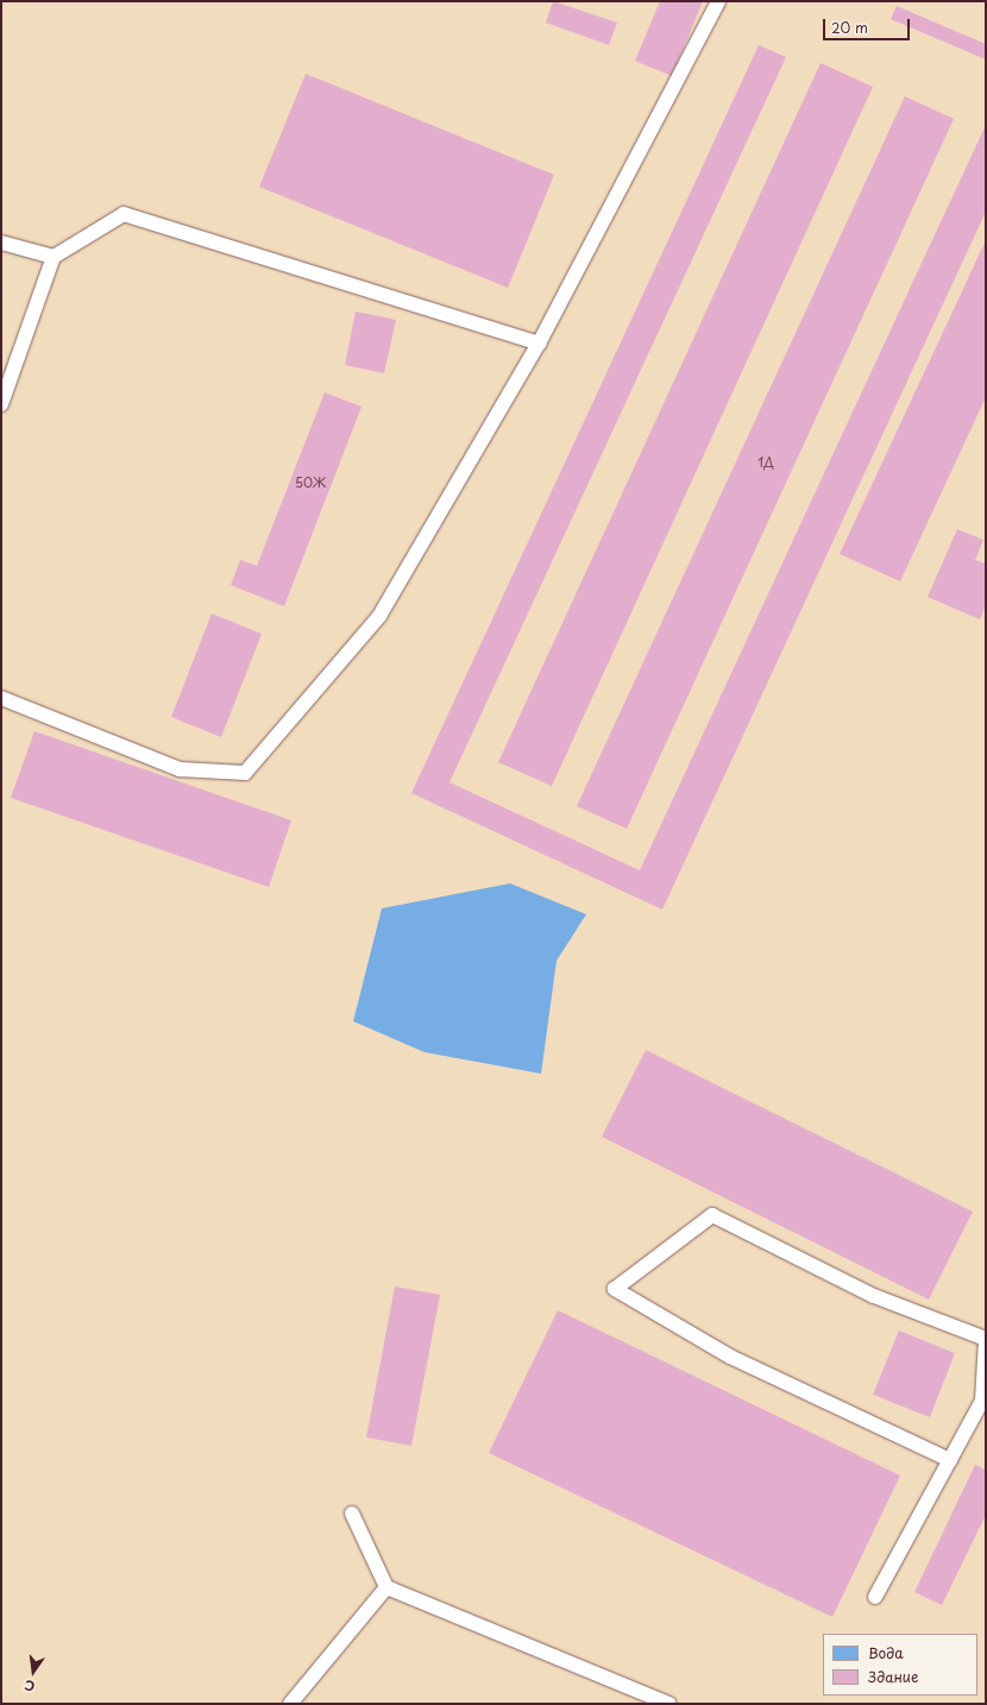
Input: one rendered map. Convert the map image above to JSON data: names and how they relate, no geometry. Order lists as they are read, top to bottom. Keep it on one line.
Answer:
{"house_numbers":["1Д","50Ж"],"legend":["Вода","Здание"],"scale_bar":"20 m","north":"bottom"}
